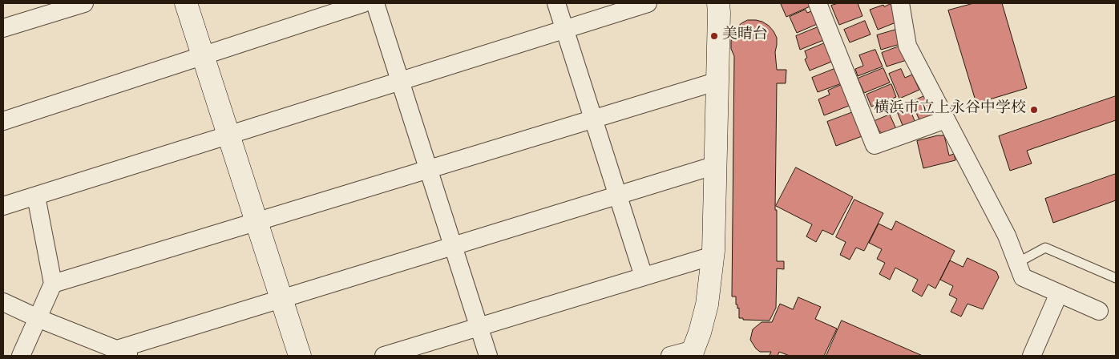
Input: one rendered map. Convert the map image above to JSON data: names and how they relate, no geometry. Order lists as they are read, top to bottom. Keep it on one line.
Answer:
{"places":["美晴台","横浜市立上永谷中学校"]}
